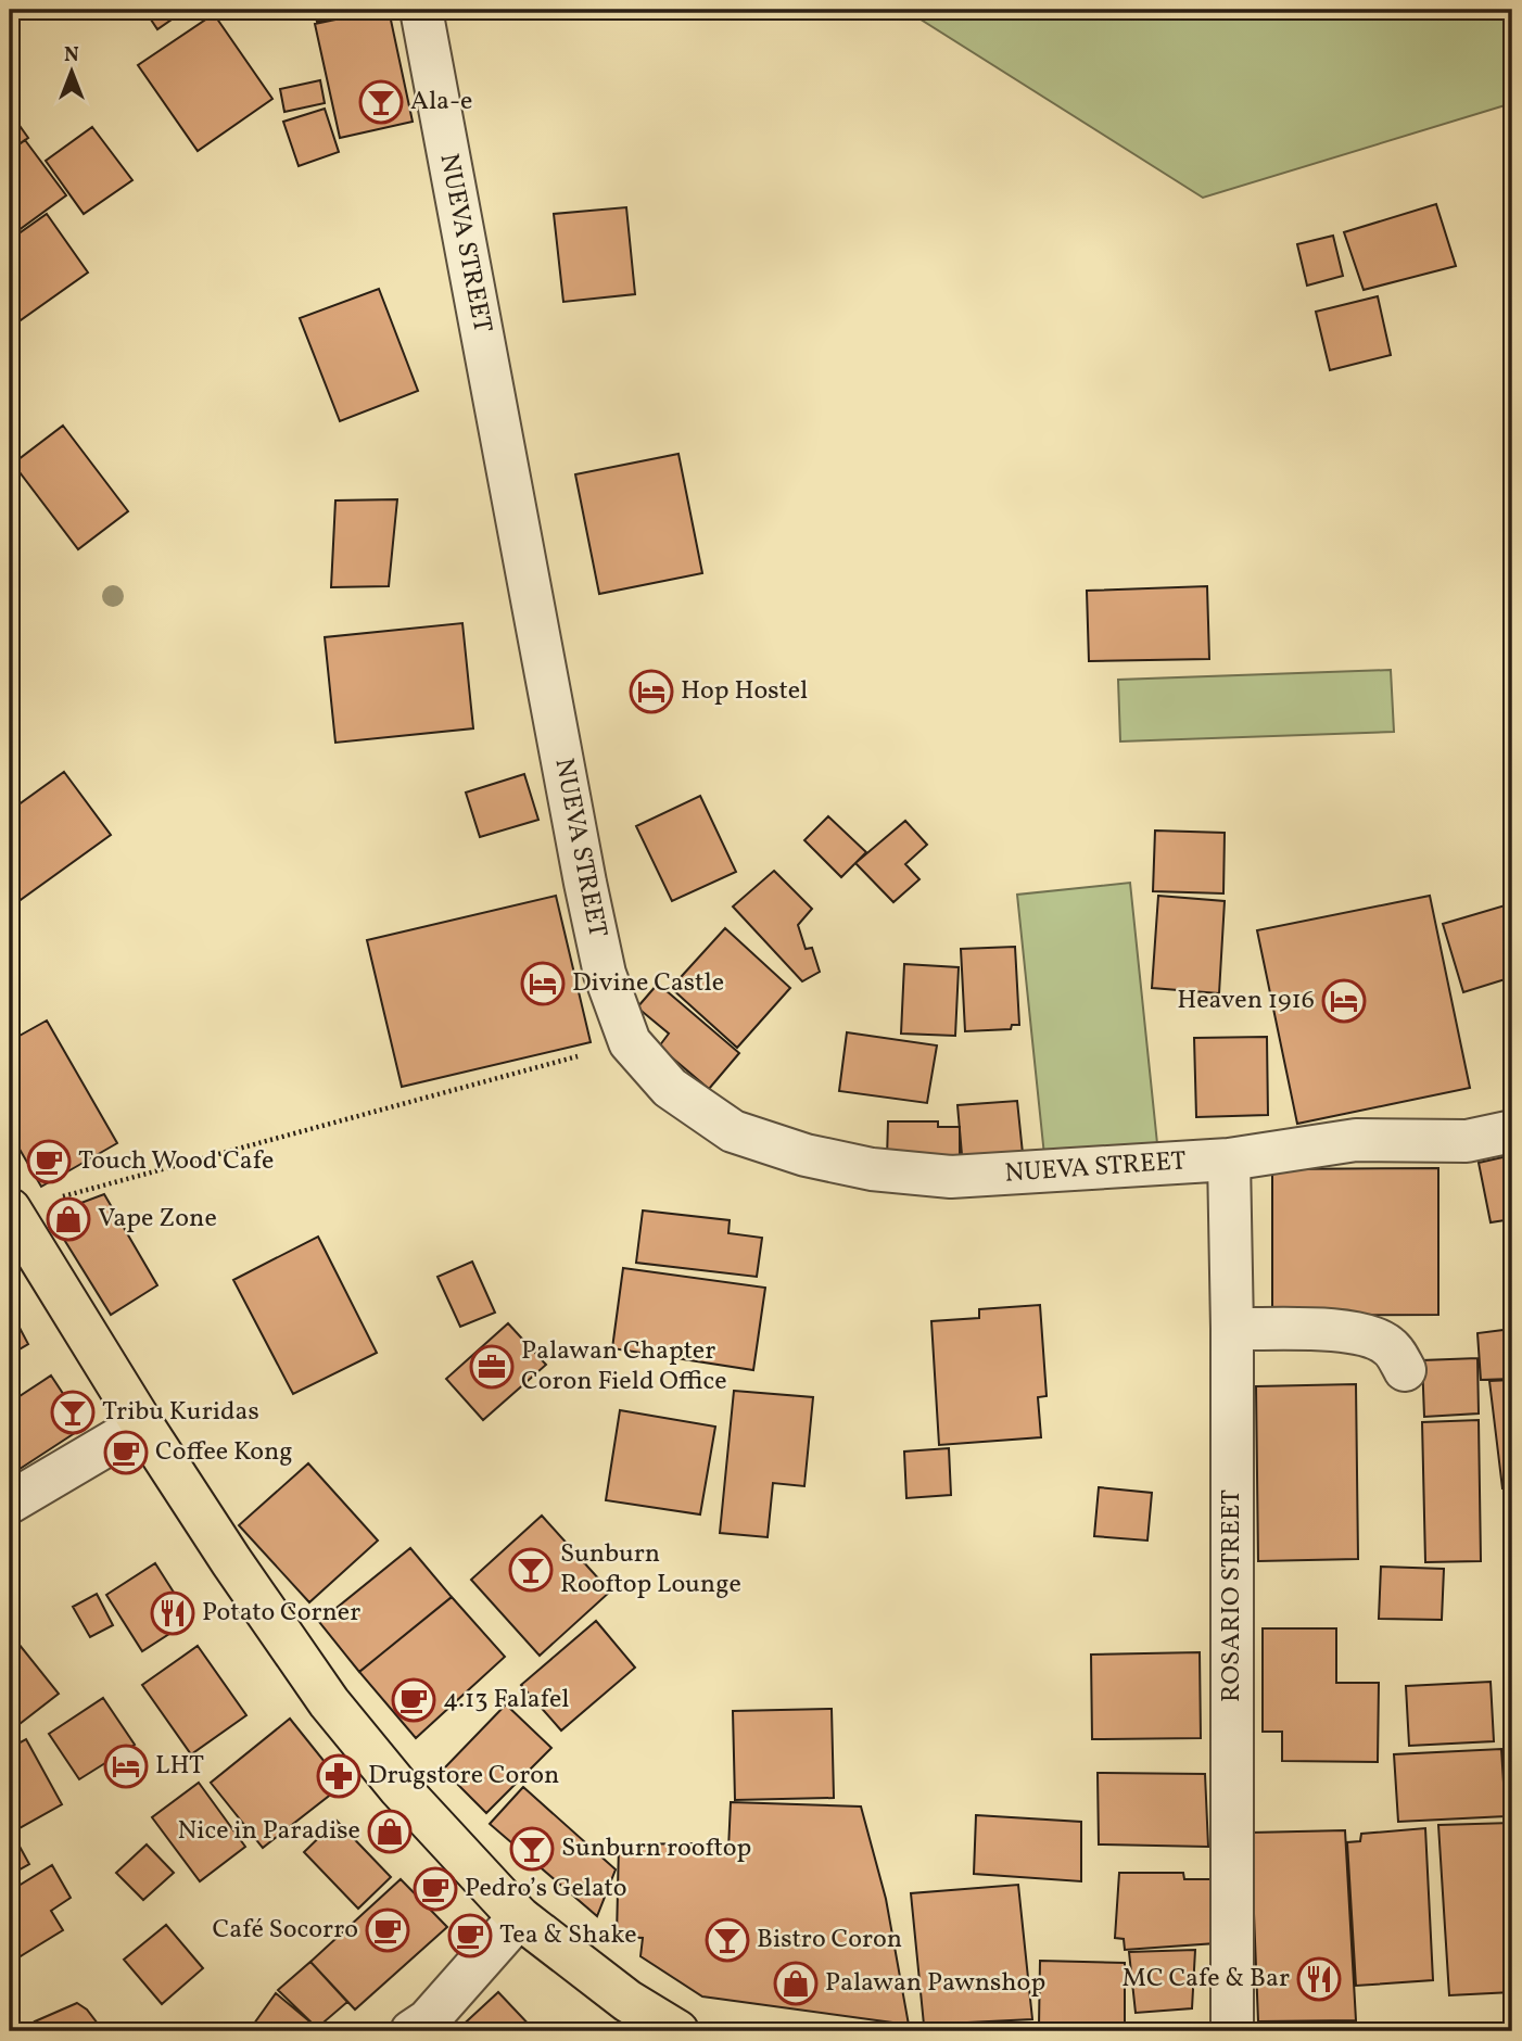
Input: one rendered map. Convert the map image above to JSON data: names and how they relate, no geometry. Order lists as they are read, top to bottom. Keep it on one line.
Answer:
{"streets":{"street":["NUEVA STREET","ROSARIO STREET"]},"crossings":[["NUEVA STREET","ROSARIO STREET"]],"places":{"bar":["Ala-e","Tribu Kuridas","Sunburn Rooftop Lounge","Sunburn rooftop","Bistro Coron"],"hotel":["Hop Hostel","Divine Castle","Heaven 1916","LHT"],"cafe":["Touch Wood Cafe","Coffee Kong","4.13 Falafel","Pedro’s Gelato","Café Socorro","Tea & Shake"],"shop":["Vape Zone","Nice in Paradise","Palawan Pawnshop"],"office":["Palawan Chapter Coron Field Office"],"restaurant":["Potato Corner","MC Cafe & Bar"],"pharmacy":["Drugstore Coron"]},"north":"top"}
